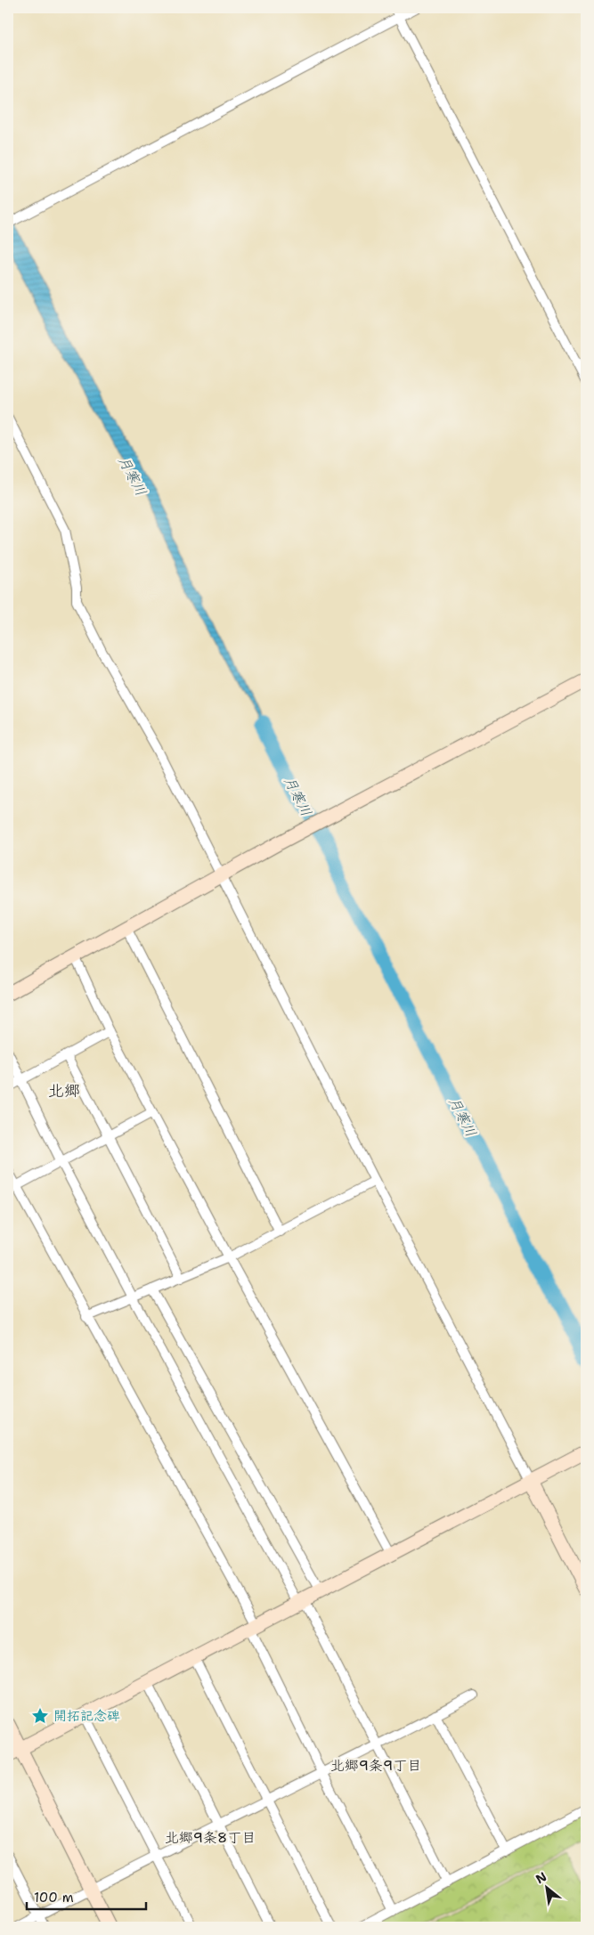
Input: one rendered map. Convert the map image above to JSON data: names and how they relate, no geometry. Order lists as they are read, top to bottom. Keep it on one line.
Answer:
{"districts":["北郷","北郷9条9丁目","北郷9条8丁目"],"water":["月寒川"],"places":{"place":["開拓記念碑"]},"scale_bar":"100 m","north":"top left"}
